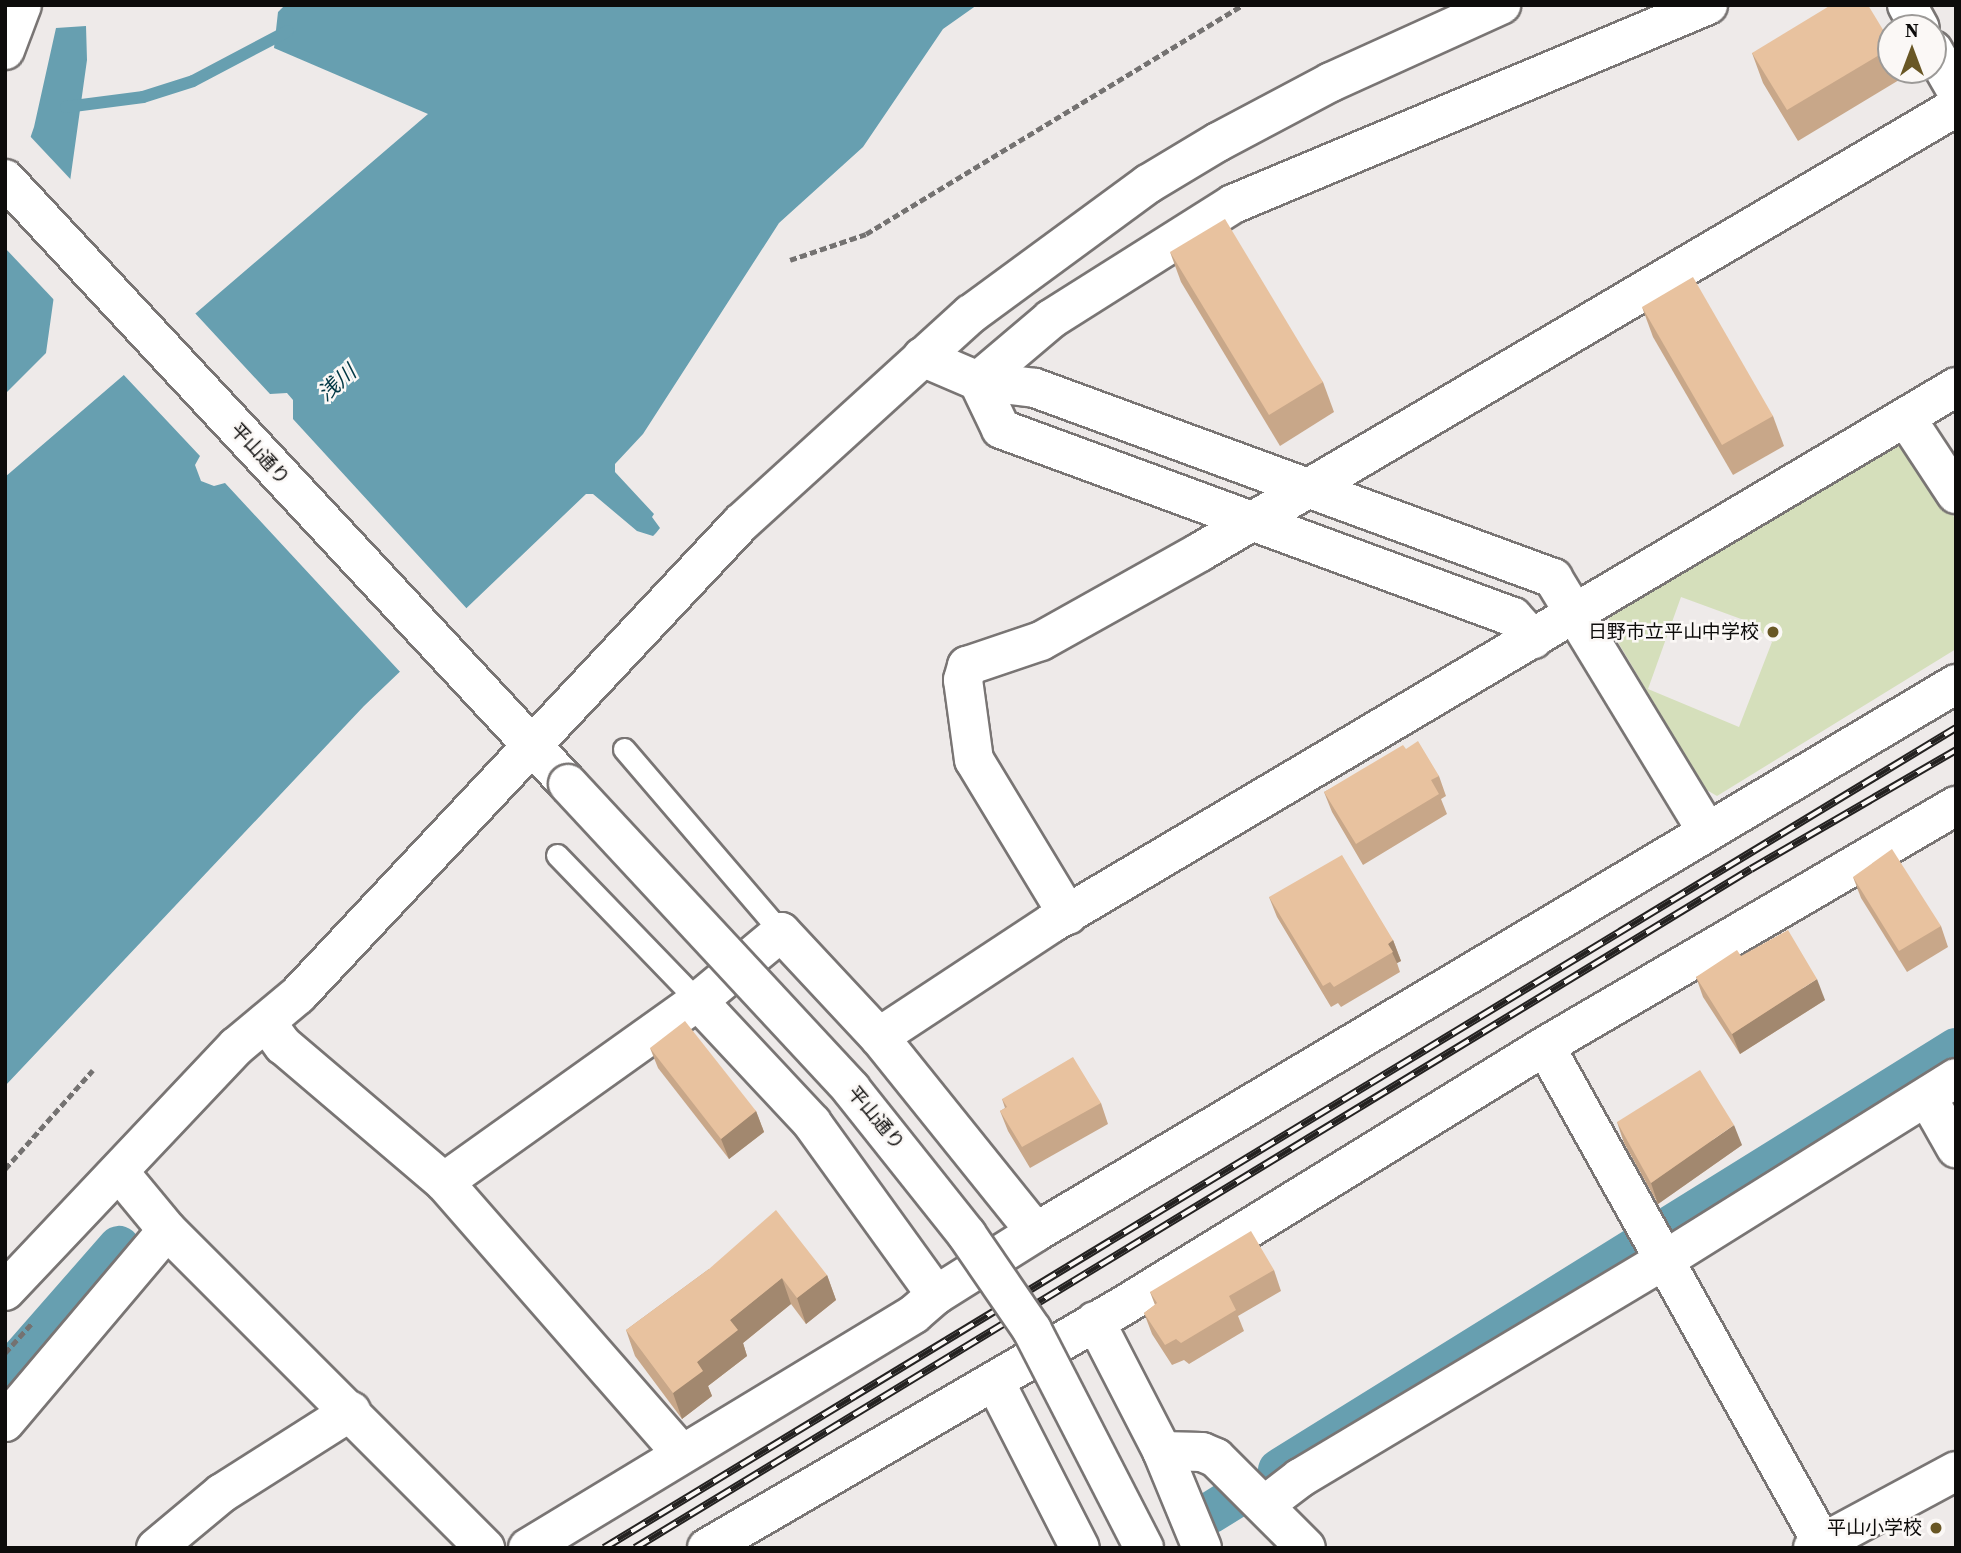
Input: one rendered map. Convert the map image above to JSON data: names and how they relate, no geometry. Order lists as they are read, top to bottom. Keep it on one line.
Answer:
{"streets":{"street":["平山通り"]},"water":["浅川"],"places":["日野市立平山中学校","平山小学校"],"north":"top"}
